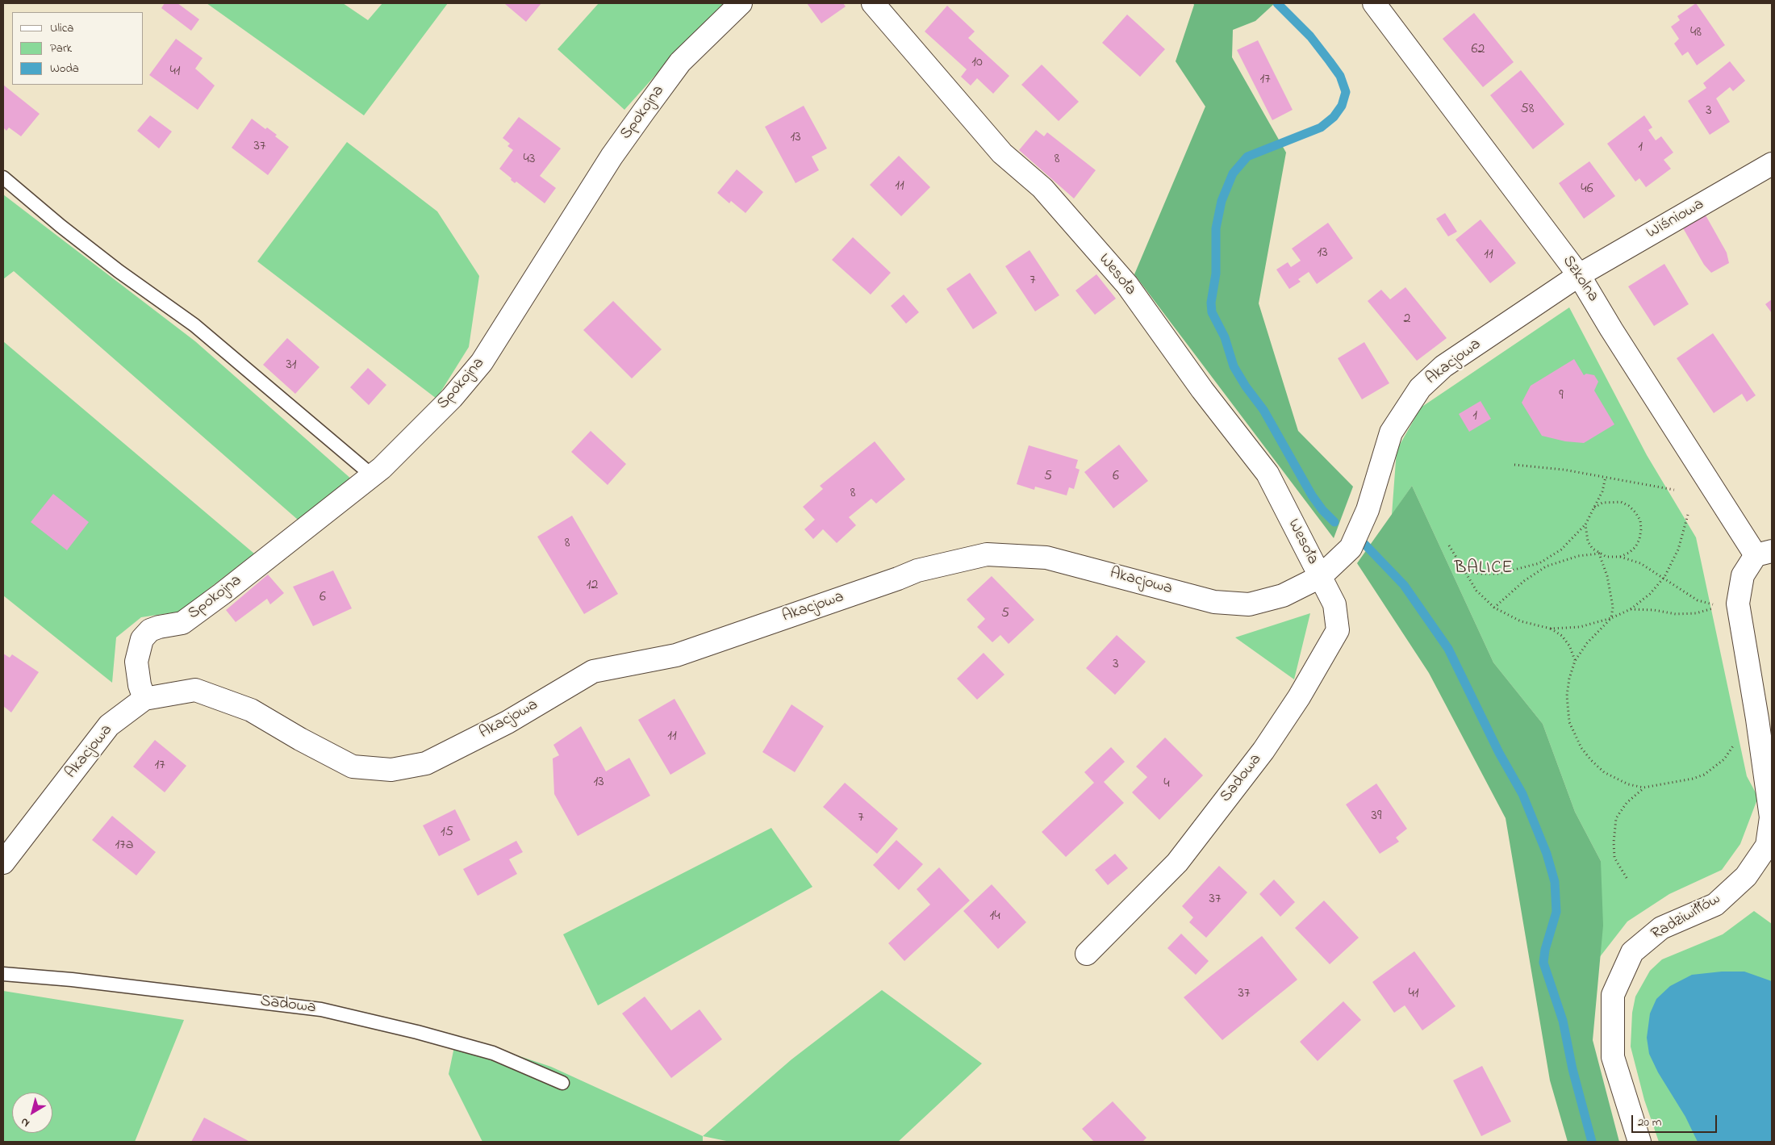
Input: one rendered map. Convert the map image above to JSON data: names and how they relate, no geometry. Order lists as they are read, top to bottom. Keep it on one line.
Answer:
{"streets":{"street":["Spokojna","Wiśniowa","Wesoła","Szkolna","Akacjowa","Sadowa","Radziwiłłów"]},"crossings":[["Spokojna","Akacjowa"],["Wiśniowa","Szkolna"],["Wiśniowa","Akacjowa"],["Wesoła","Akacjowa"],["Wesoła","Sadowa"],["Szkolna","Akacjowa"],["Szkolna","Radziwiłłów"],["Akacjowa","Sadowa"]],"districts":["BALICE"],"house_numbers":["48","62","10","41","17","58","3","13","37","1","43","8","11","46","13","11","7","2","31","9","1","5","6","8","8","12","6","5","3","11","17","13","4","39","7","15","17a","37","14","37","41"],"legend":["Ulica","Park","Woda"],"scale_bar":"20 m","north":"bottom left"}
